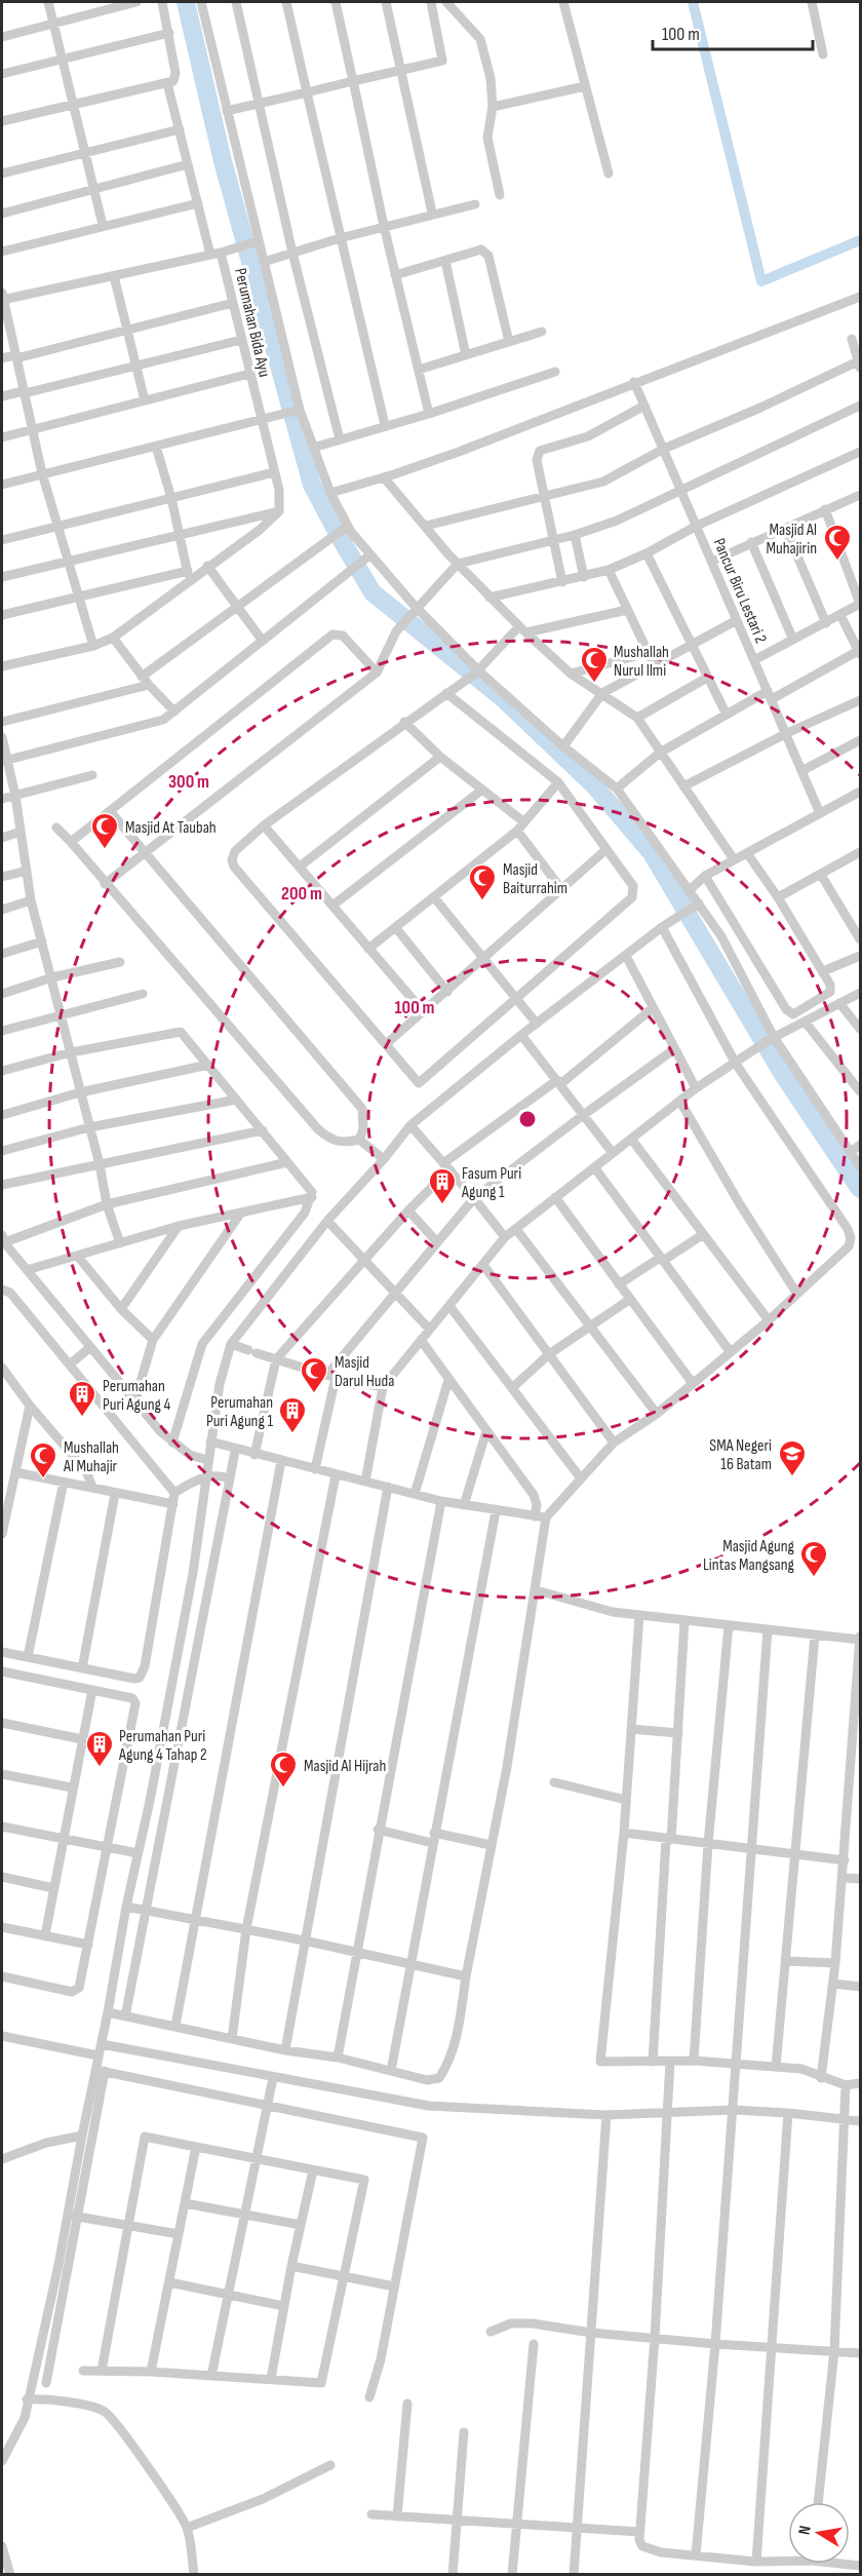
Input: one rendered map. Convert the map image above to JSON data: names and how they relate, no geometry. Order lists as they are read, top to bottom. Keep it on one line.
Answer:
{"streets":{"street":["Perumahan Bida Ayu","Pancur Biru Lestari 2"]},"places":{"mosque":["Masjid Al Muhajirin","Mushallah Nurul Ilmi","Masjid At Taubah","Masjid Baiturrahim","Masjid Darul Huda","Mushallah Al Muhajir","Masjid Agung Lintas Mangsang","Masjid Al Hijrah"],"building":["Fasum Puri Agung 1","Perumahan Puri Agung 4","Perumahan Puri Agung 1","Perumahan Puri Agung 4 Tahap 2"],"school or university":["SMA Negeri 16 Batam"]},"scale_bar":"100 m","north":"left","rings":["300 m","200 m","100 m"]}
